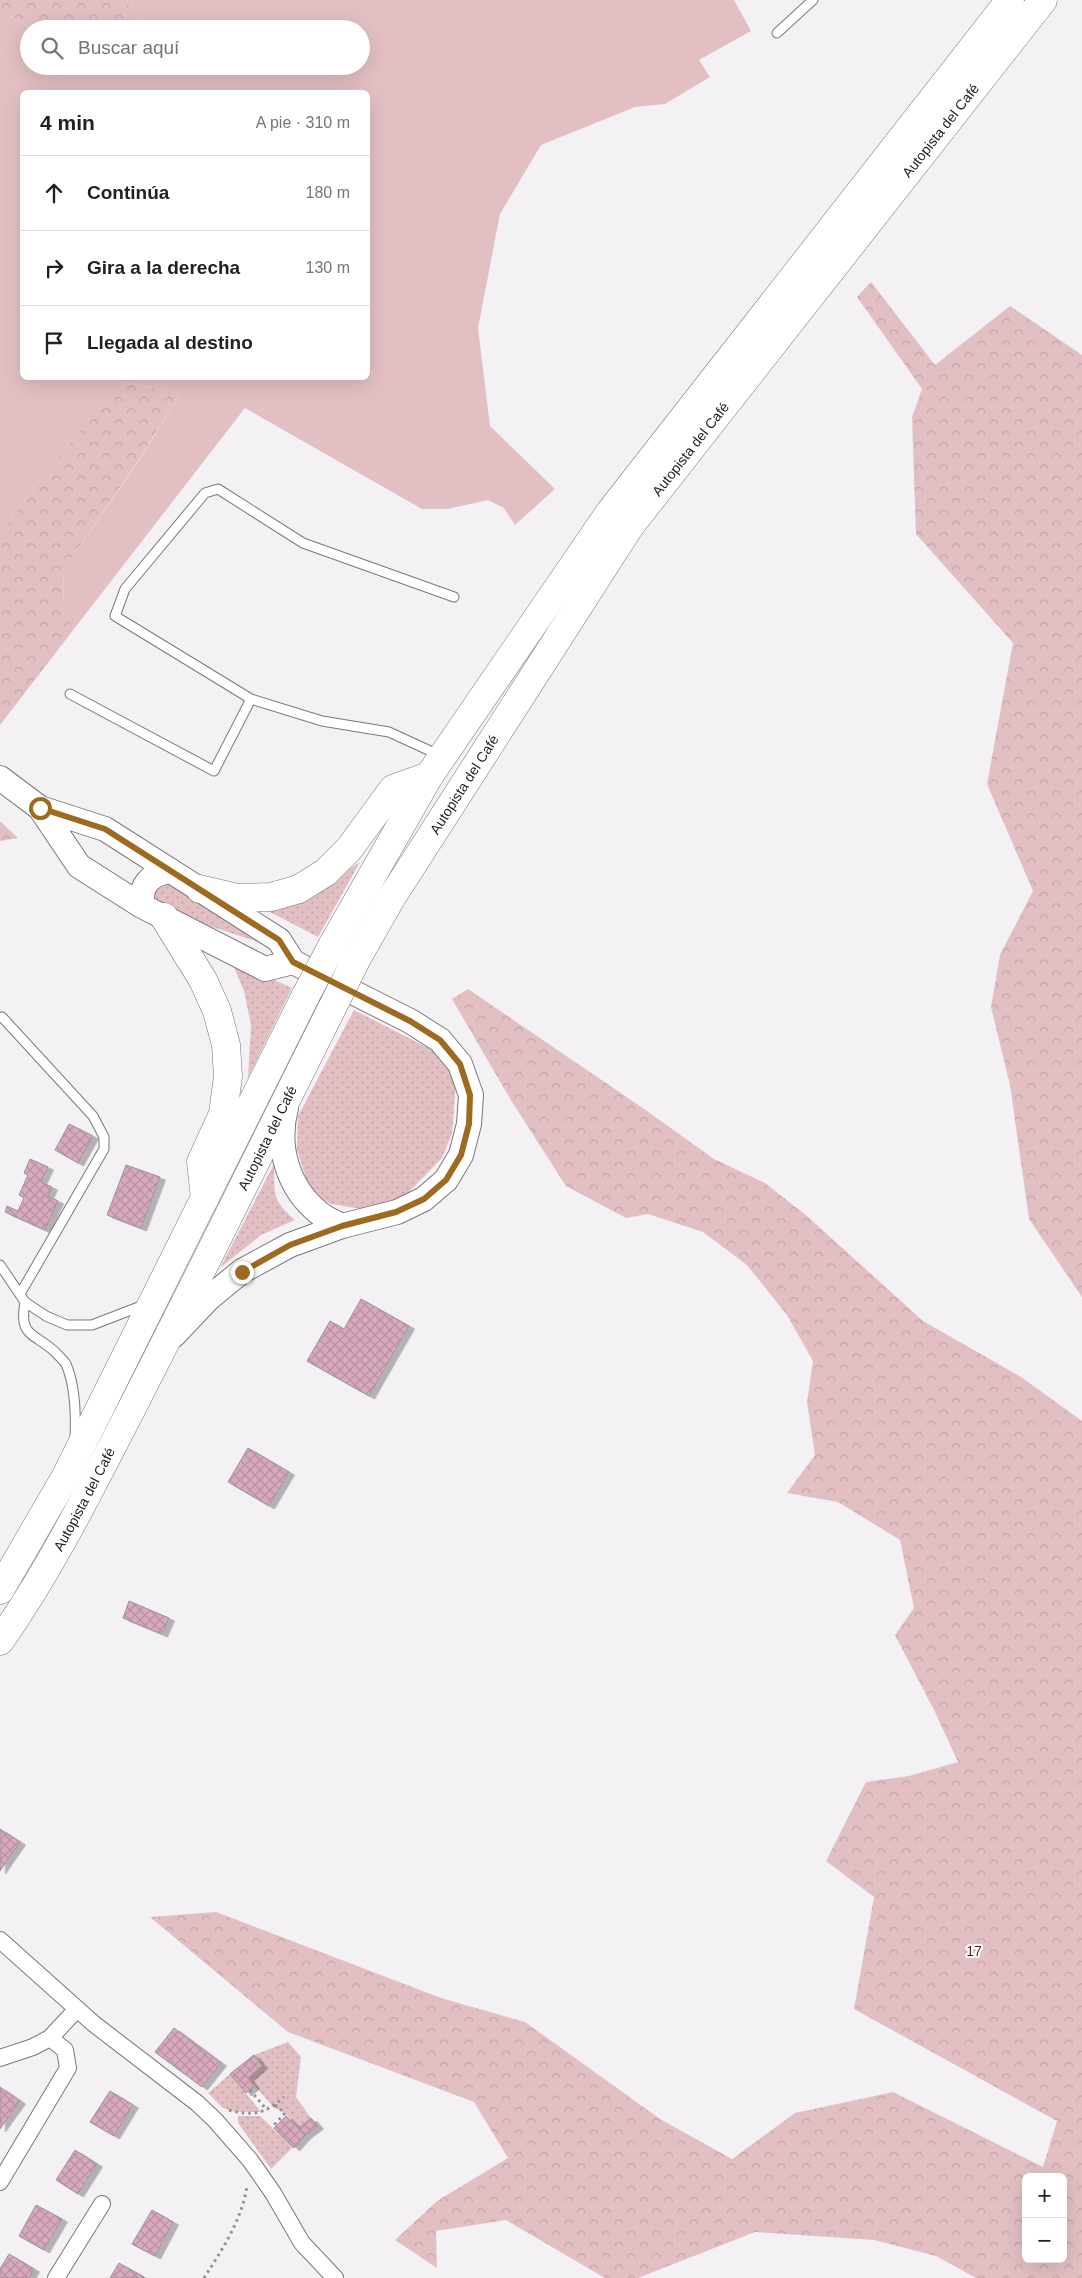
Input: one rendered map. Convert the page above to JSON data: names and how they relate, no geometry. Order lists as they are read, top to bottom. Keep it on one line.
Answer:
{"streets":{"highway":["Autopista del Café"]},"parks":["17"],"page":{"search":"Buscar aquí","heading":["4 min","A pie · 310 m"],"list":[["Continúa","180 m"],["Gira a la derecha","130 m"],"Llegada al destino"],"map_buttons":["+","−"]}}
